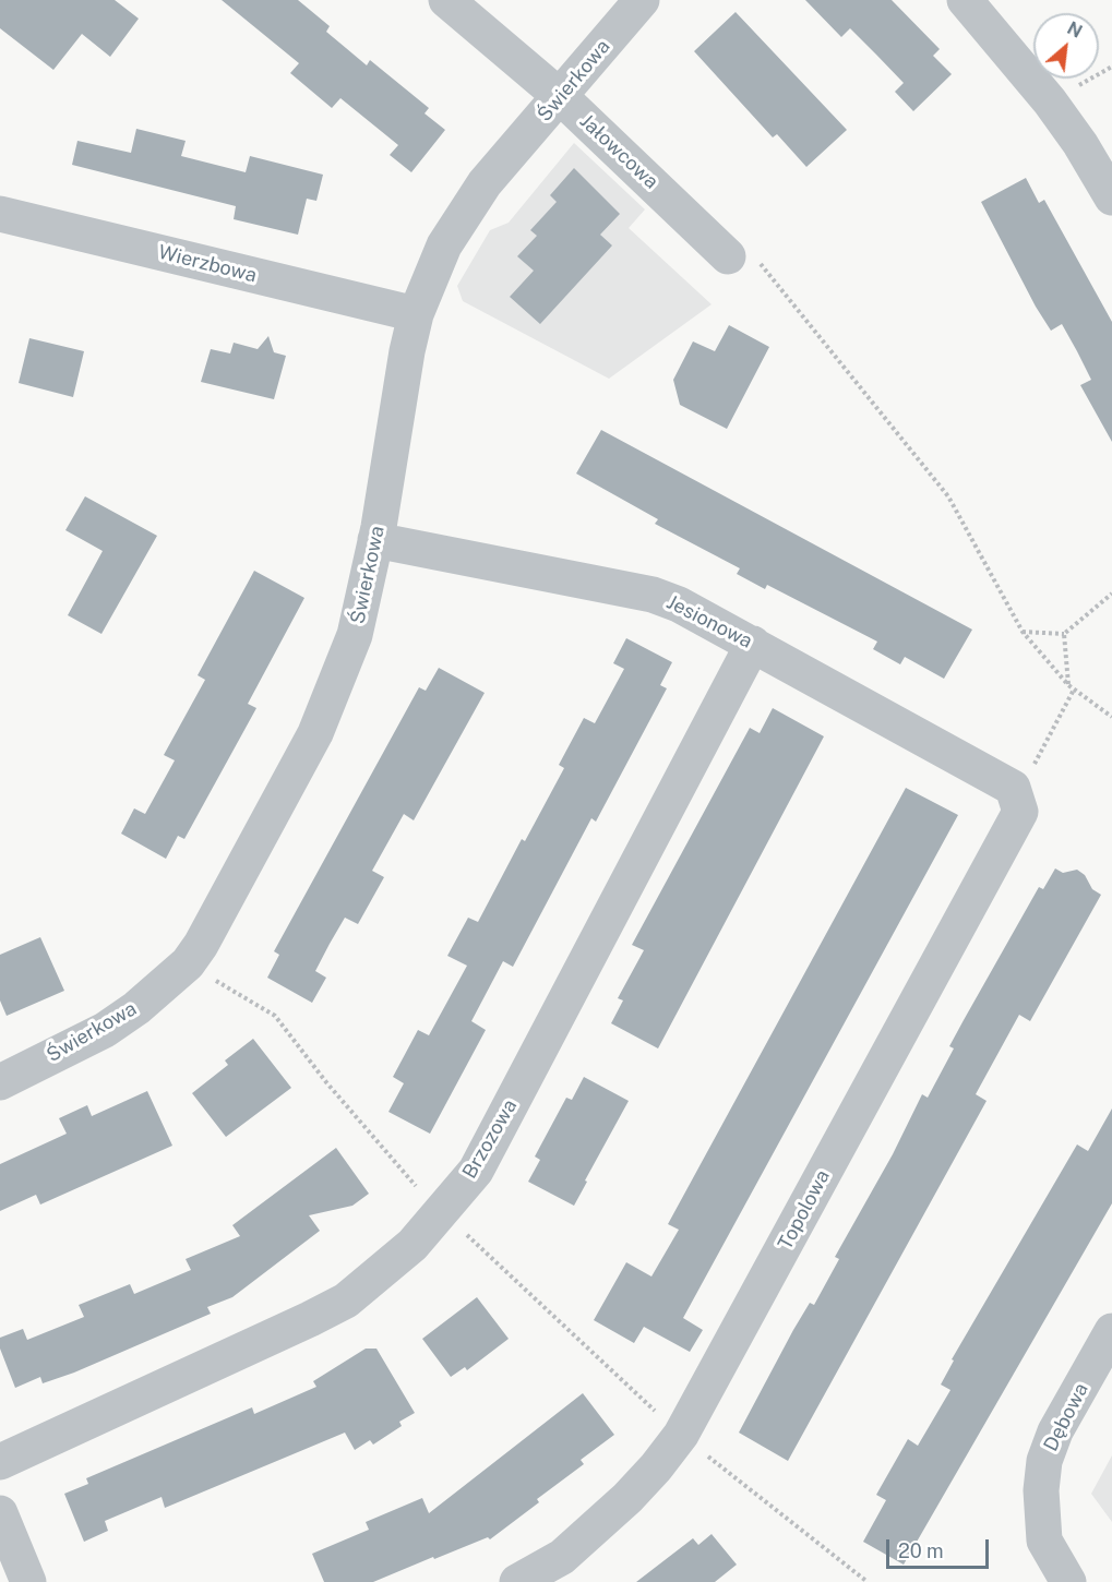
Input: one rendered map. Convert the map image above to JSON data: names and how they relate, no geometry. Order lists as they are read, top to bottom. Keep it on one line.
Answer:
{"streets":{"street":["Świerkowa","Jałowcowa","Wierzbowa","Jesionowa","Brzozowa","Topolowa","Dębowa"]},"crossings":[["Świerkowa","Jałowcowa"],["Świerkowa","Wierzbowa"],["Świerkowa","Jesionowa"],["Jesionowa","Brzozowa"],["Jesionowa","Topolowa"]],"scale_bar":"20 m","north":"top right"}
